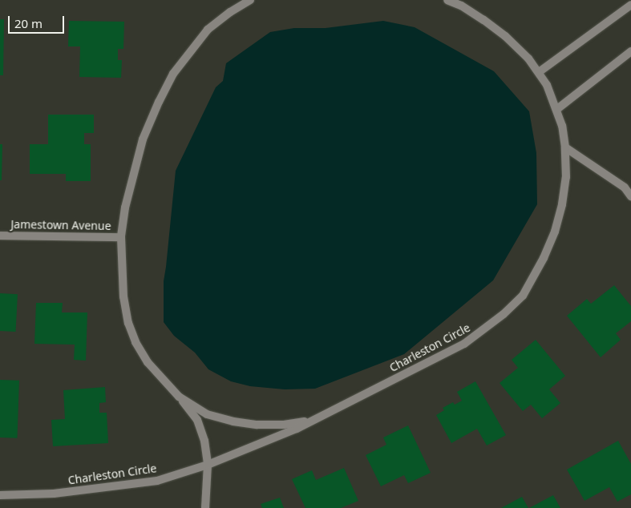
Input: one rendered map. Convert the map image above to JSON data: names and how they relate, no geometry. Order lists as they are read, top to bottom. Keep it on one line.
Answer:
{"streets":{"street":["Jamestown Avenue","Charleston Circle"]},"crossings":[["Jamestown Avenue","Charleston Circle"]],"scale_bar":"20 m"}
